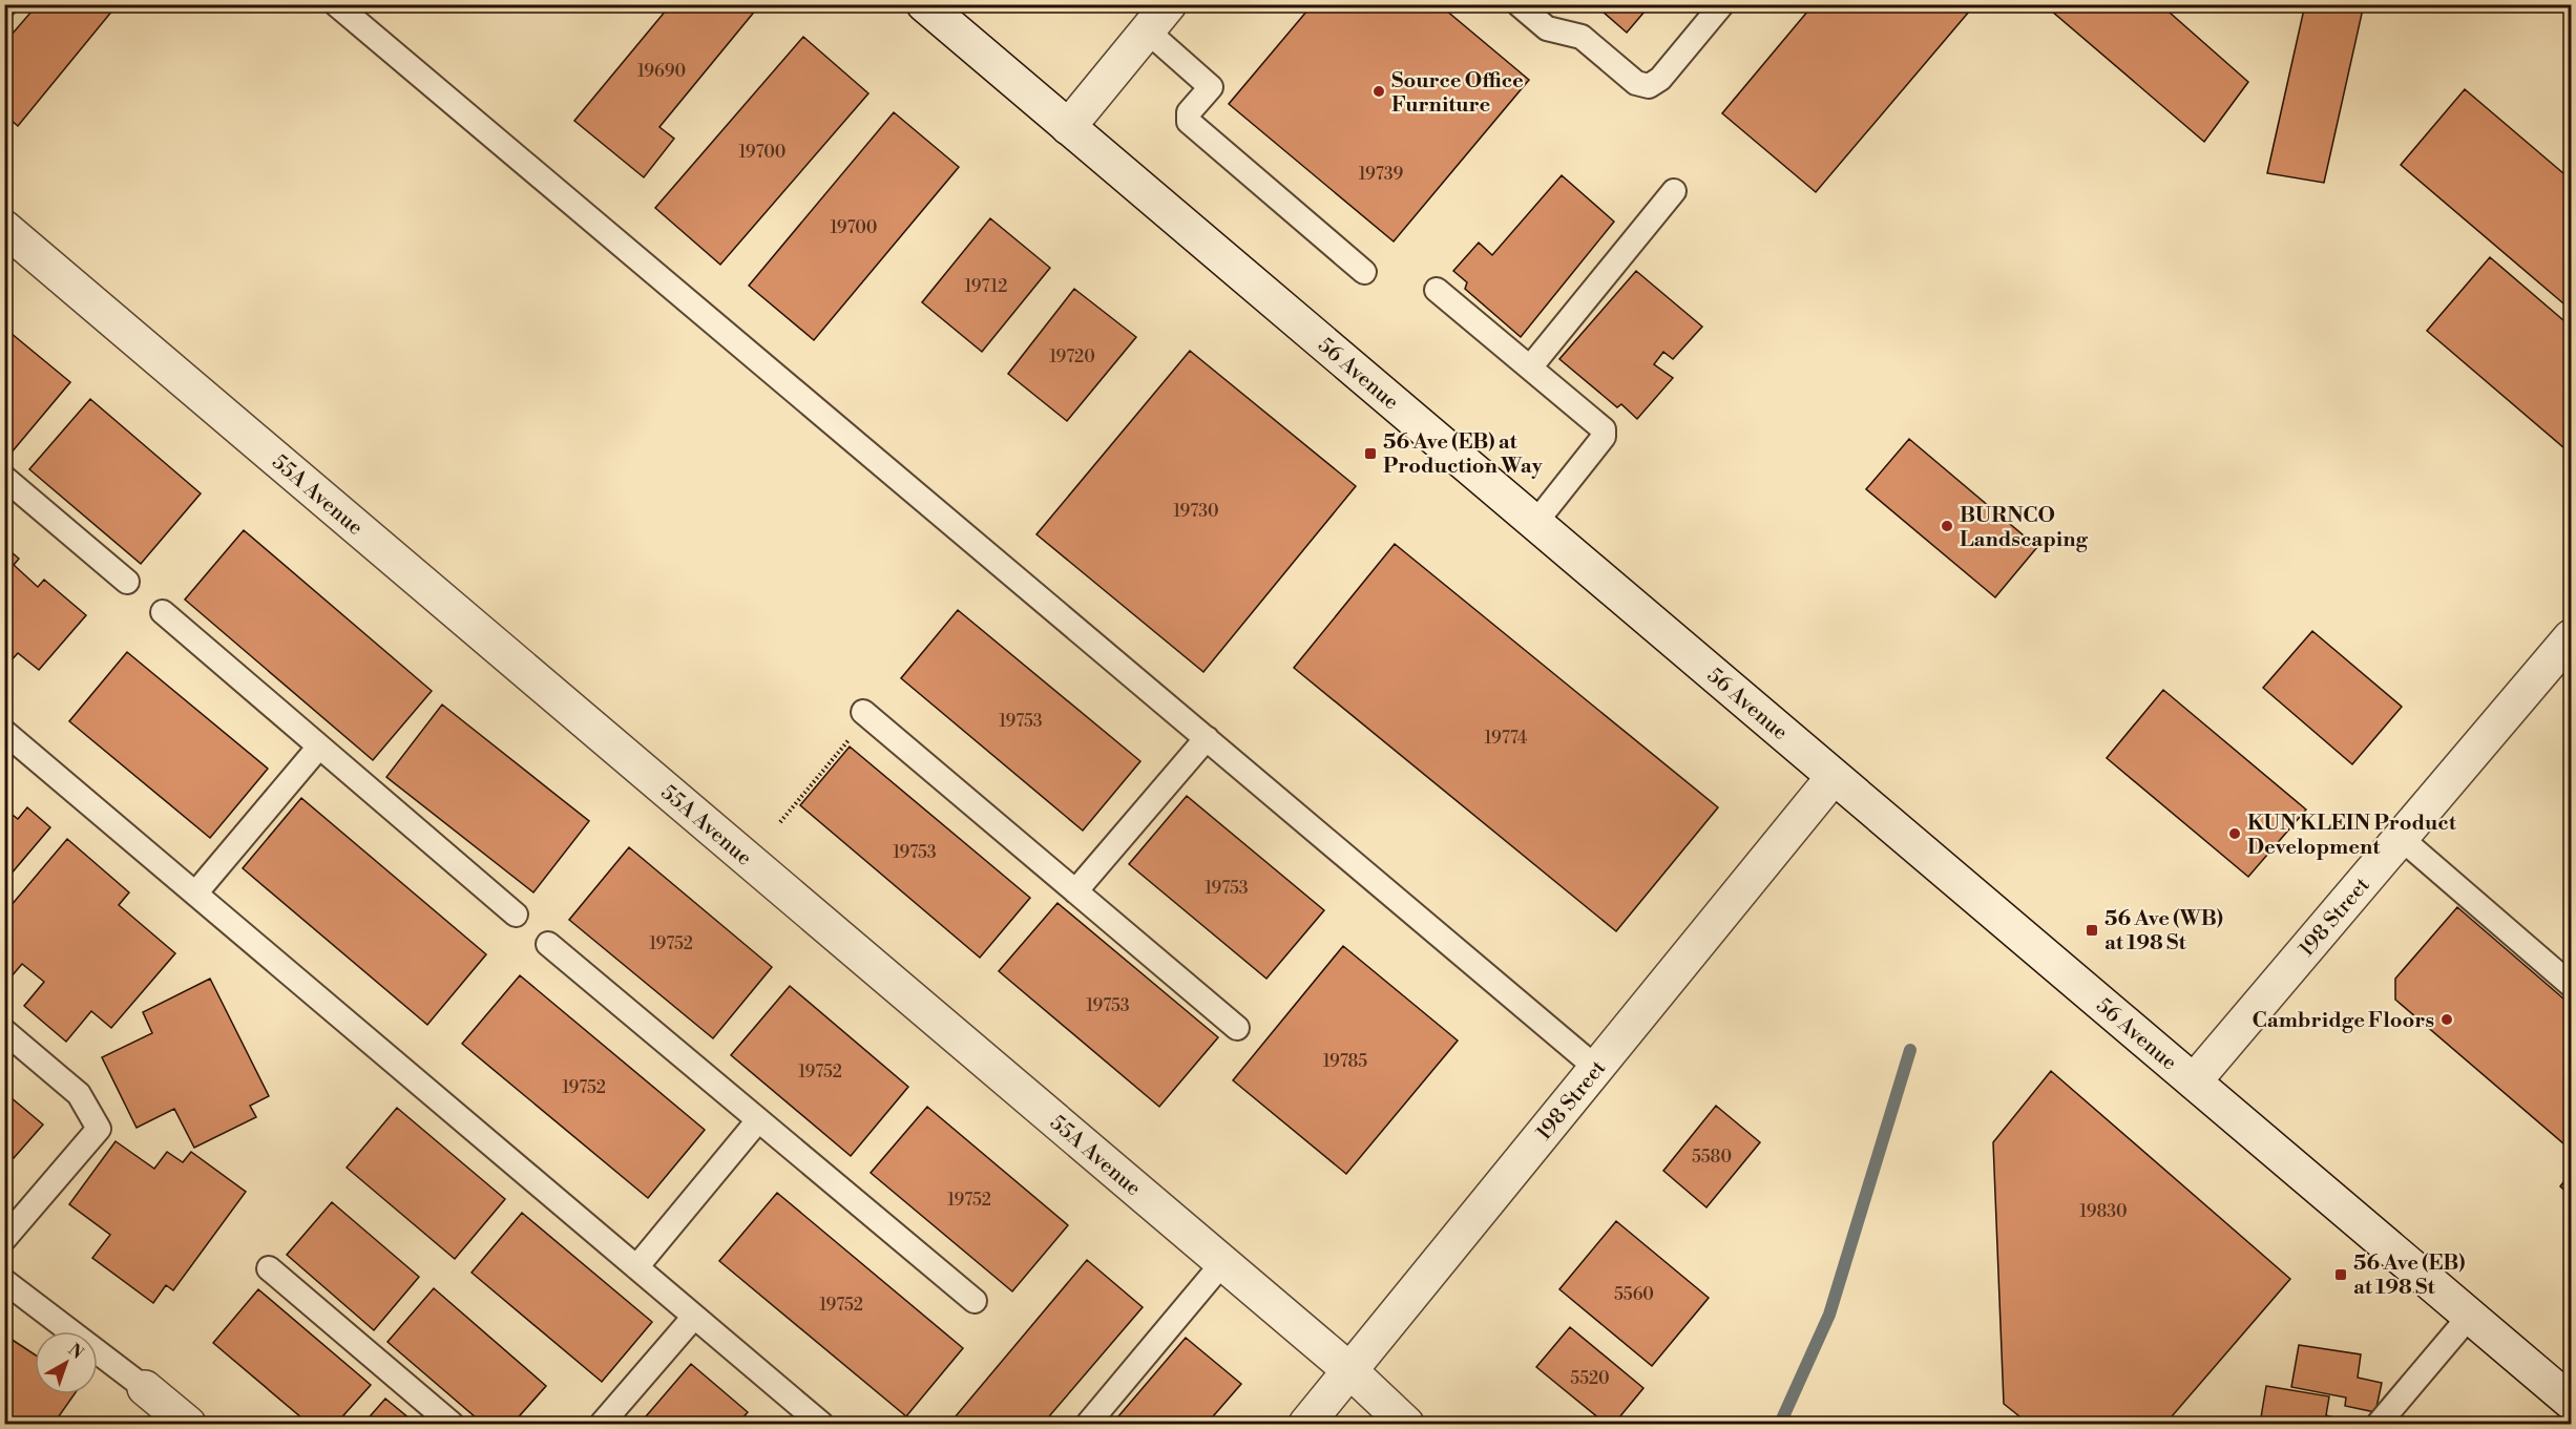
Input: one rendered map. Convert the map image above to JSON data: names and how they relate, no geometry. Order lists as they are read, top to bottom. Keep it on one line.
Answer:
{"streets":{"street":["56 Avenue","55A Avenue","198 Street"]},"crossings":[["56 Avenue","198 Street"],["55A Avenue","198 Street"]],"places":{"other":["Source Office Furniture","BURNCO Landscaping","KUN KLEIN Product Development","Cambridge Floors"],"transit":["56 Ave (EB) at Production Way","56 Ave (WB) at 198 St","56 Ave (EB) at 198 St"]},"house_numbers":["19690","19700","19739","19700","19712","19720","19730","19753","19774","19753","19753","19752","19753","19785","19752","19752","5580","19752","19830","5560","19752","5520"],"north":"top right"}
